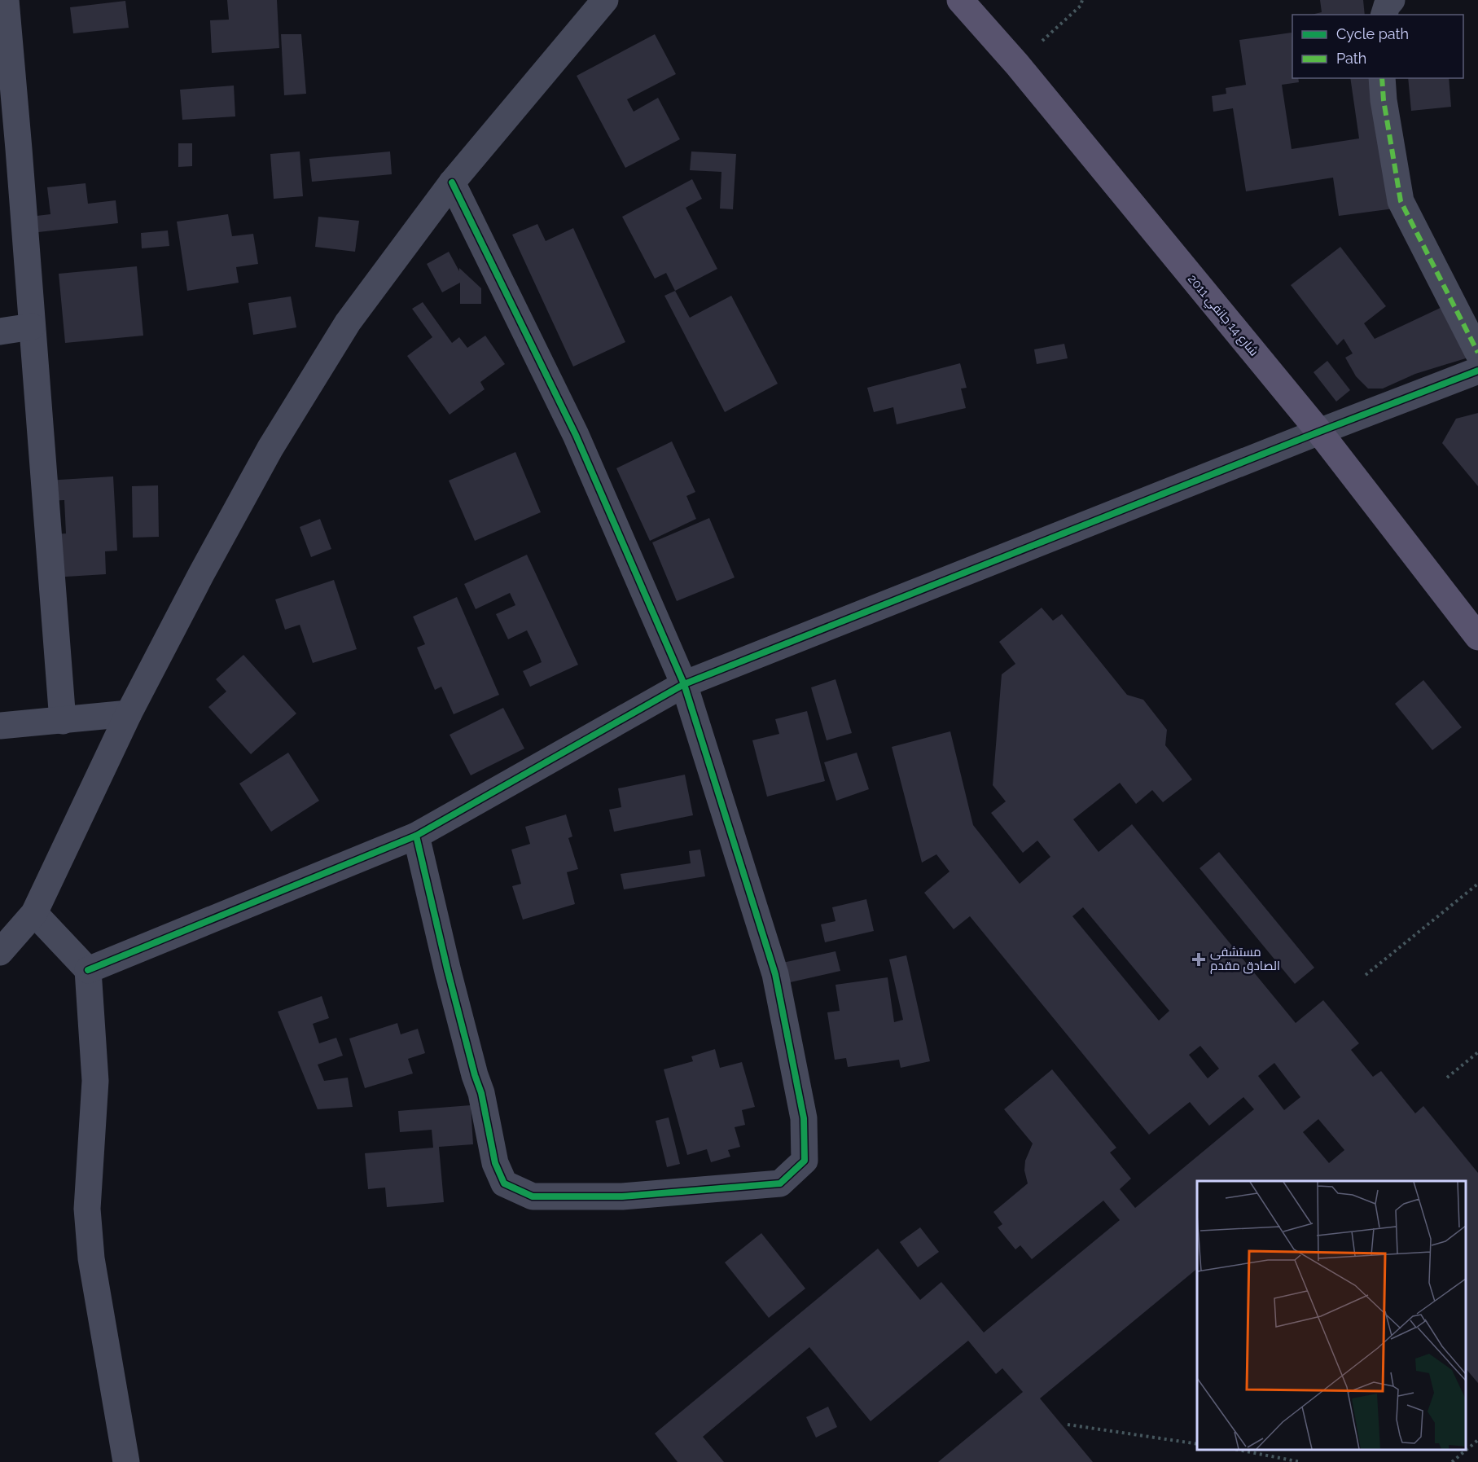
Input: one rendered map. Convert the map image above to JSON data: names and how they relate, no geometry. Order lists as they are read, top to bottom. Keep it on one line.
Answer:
{"streets":{"main road":["شارع 14 جانفي 2011"]},"places":{"health":["مستشفى الصادق مقدم"]},"legend":["Cycle path","Path"]}
